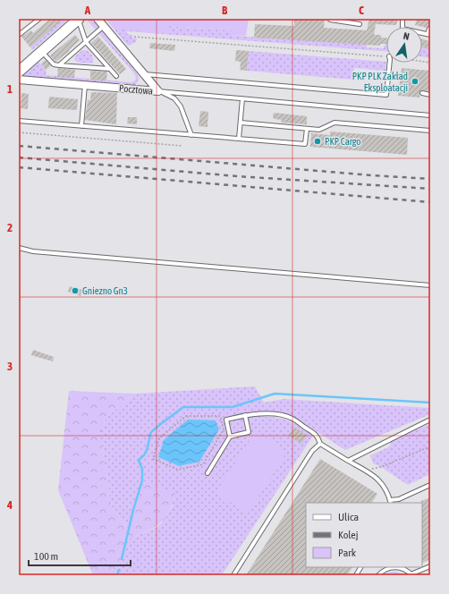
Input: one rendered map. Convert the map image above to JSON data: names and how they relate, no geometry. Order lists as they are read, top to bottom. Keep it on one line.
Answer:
{"streets":{"street":["Pocztowa"]},"places":["PKP PLK Zakład Eksploatacji","PKP Cargo","Gniezno Gn3"],"legend":["Ulica","Kolej","Park"],"scale_bar":"100 m","north":"top","grid":{"columns":["A","B","C"],"rows":["1","2","3","4"]}}
